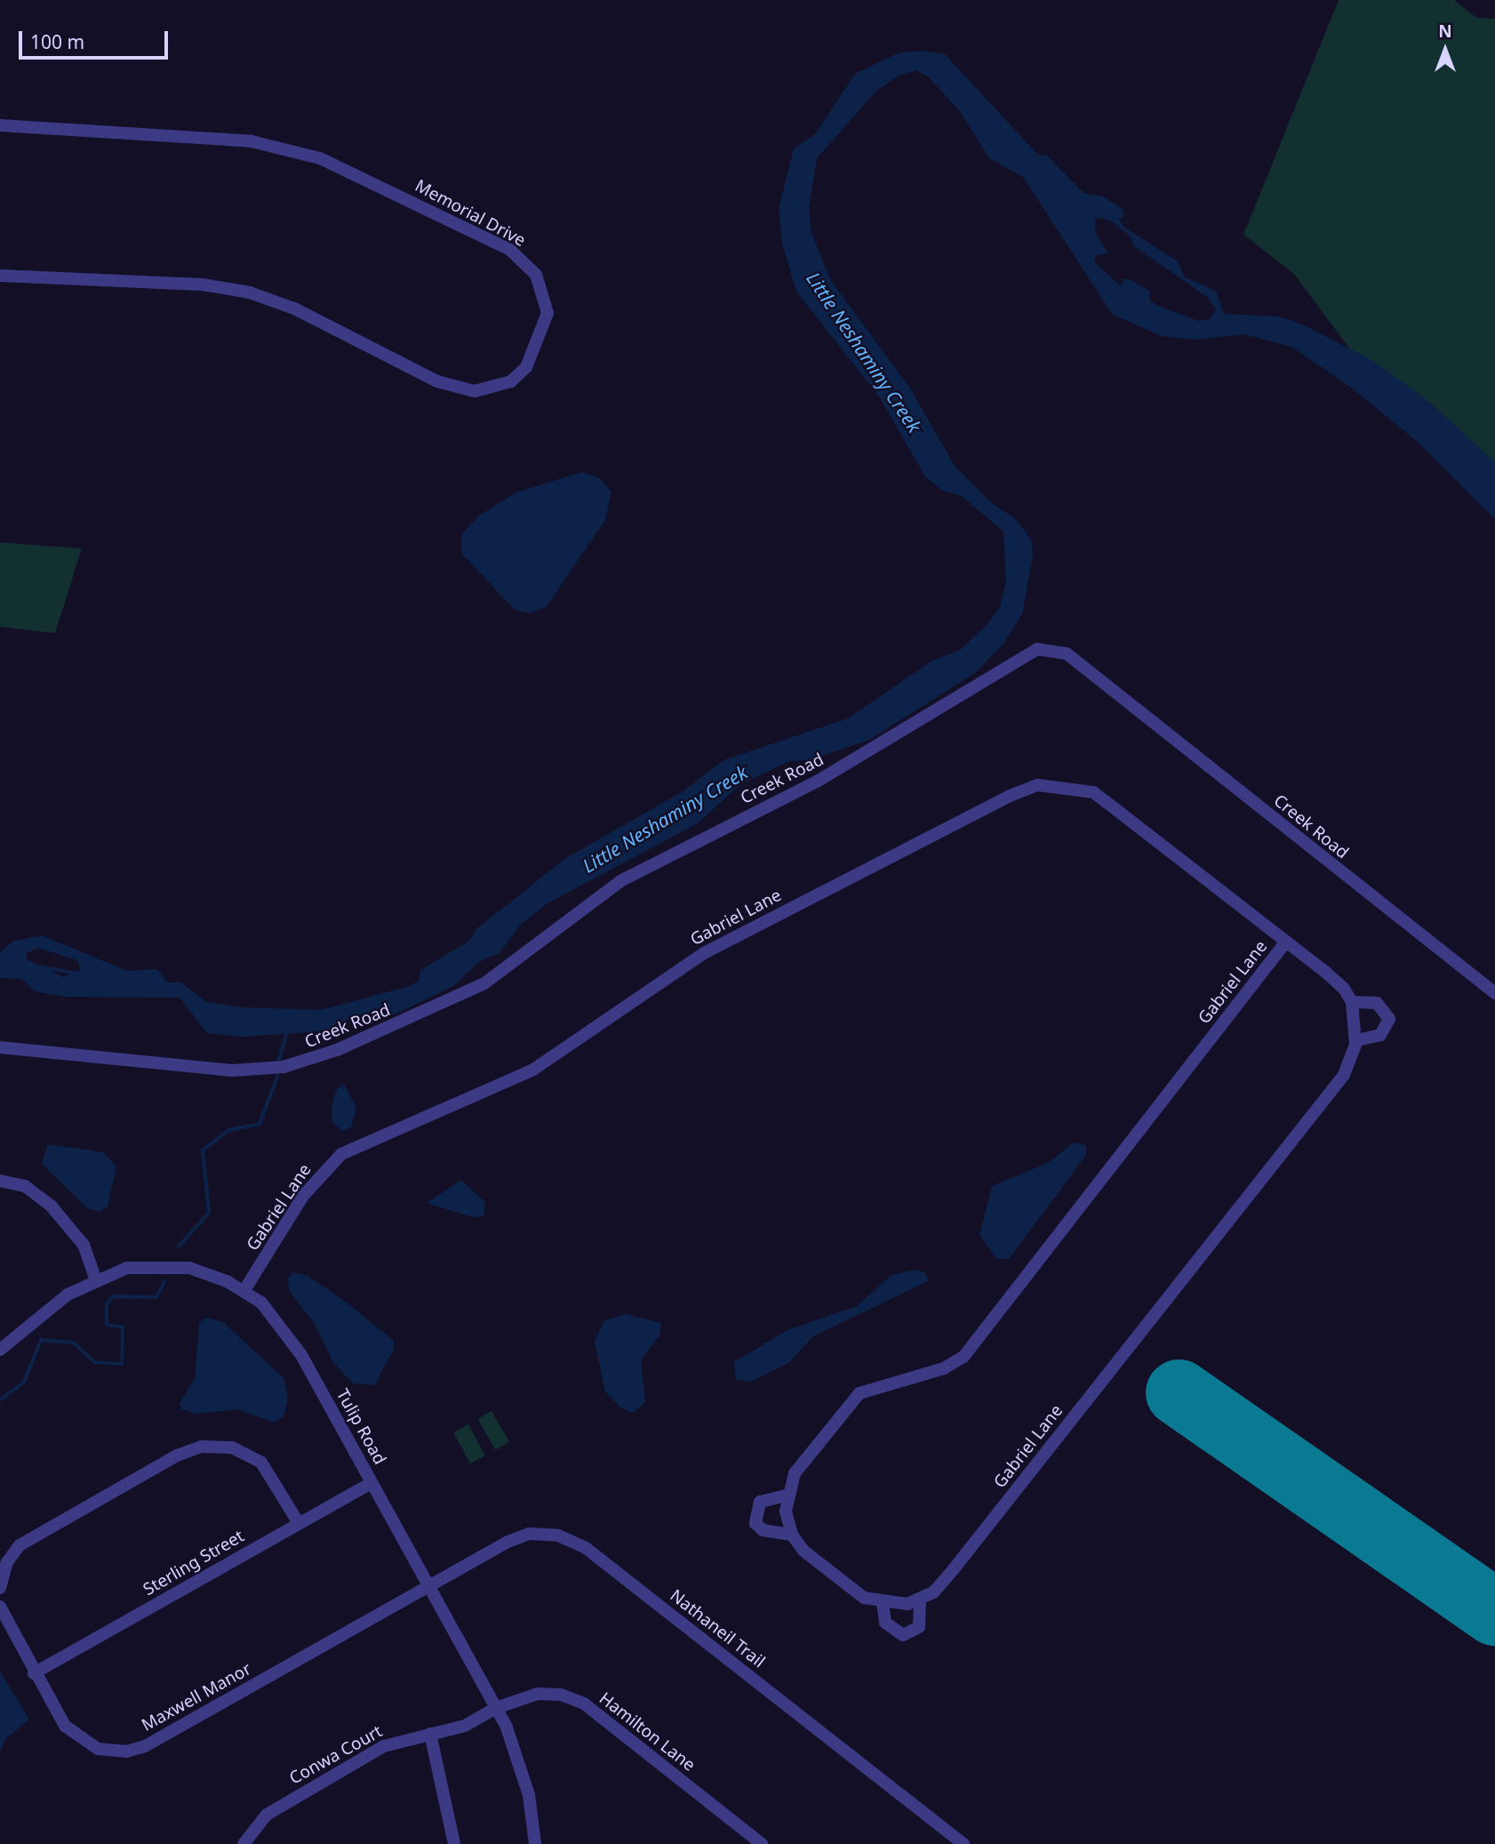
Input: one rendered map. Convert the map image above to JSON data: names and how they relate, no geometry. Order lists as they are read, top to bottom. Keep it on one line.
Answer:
{"streets":{"street":["Memorial Drive","Creek Road","Gabriel Lane","Tulip Road","Sterling Street","Nathaneil Trail","Maxwell Manor","Hamilton Lane","Conwa Court"]},"crossings":[["Gabriel Lane","Tulip Road"],["Tulip Road","Sterling Street"],["Tulip Road","Nathaneil Trail"],["Tulip Road","Maxwell Manor"],["Tulip Road","Hamilton Lane"],["Tulip Road","Conwa Court"],["Sterling Street","Maxwell Manor"],["Nathaneil Trail","Maxwell Manor"],["Hamilton Lane","Conwa Court"]],"water":["Little Neshaminy Creek"],"scale_bar":"100 m","north":"top"}
